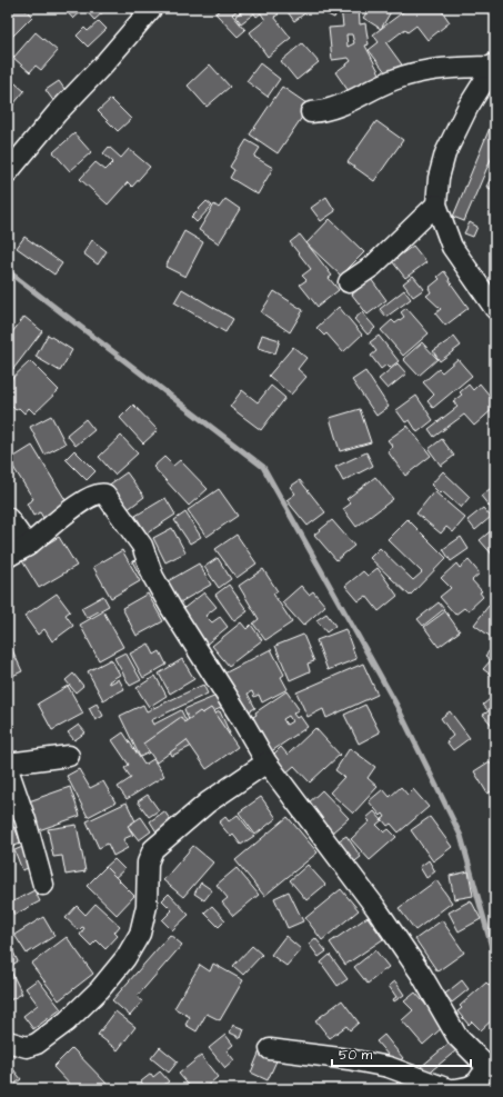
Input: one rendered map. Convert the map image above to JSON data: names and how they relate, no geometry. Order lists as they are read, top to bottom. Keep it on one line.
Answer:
{"scale_bar":"50 m"}
